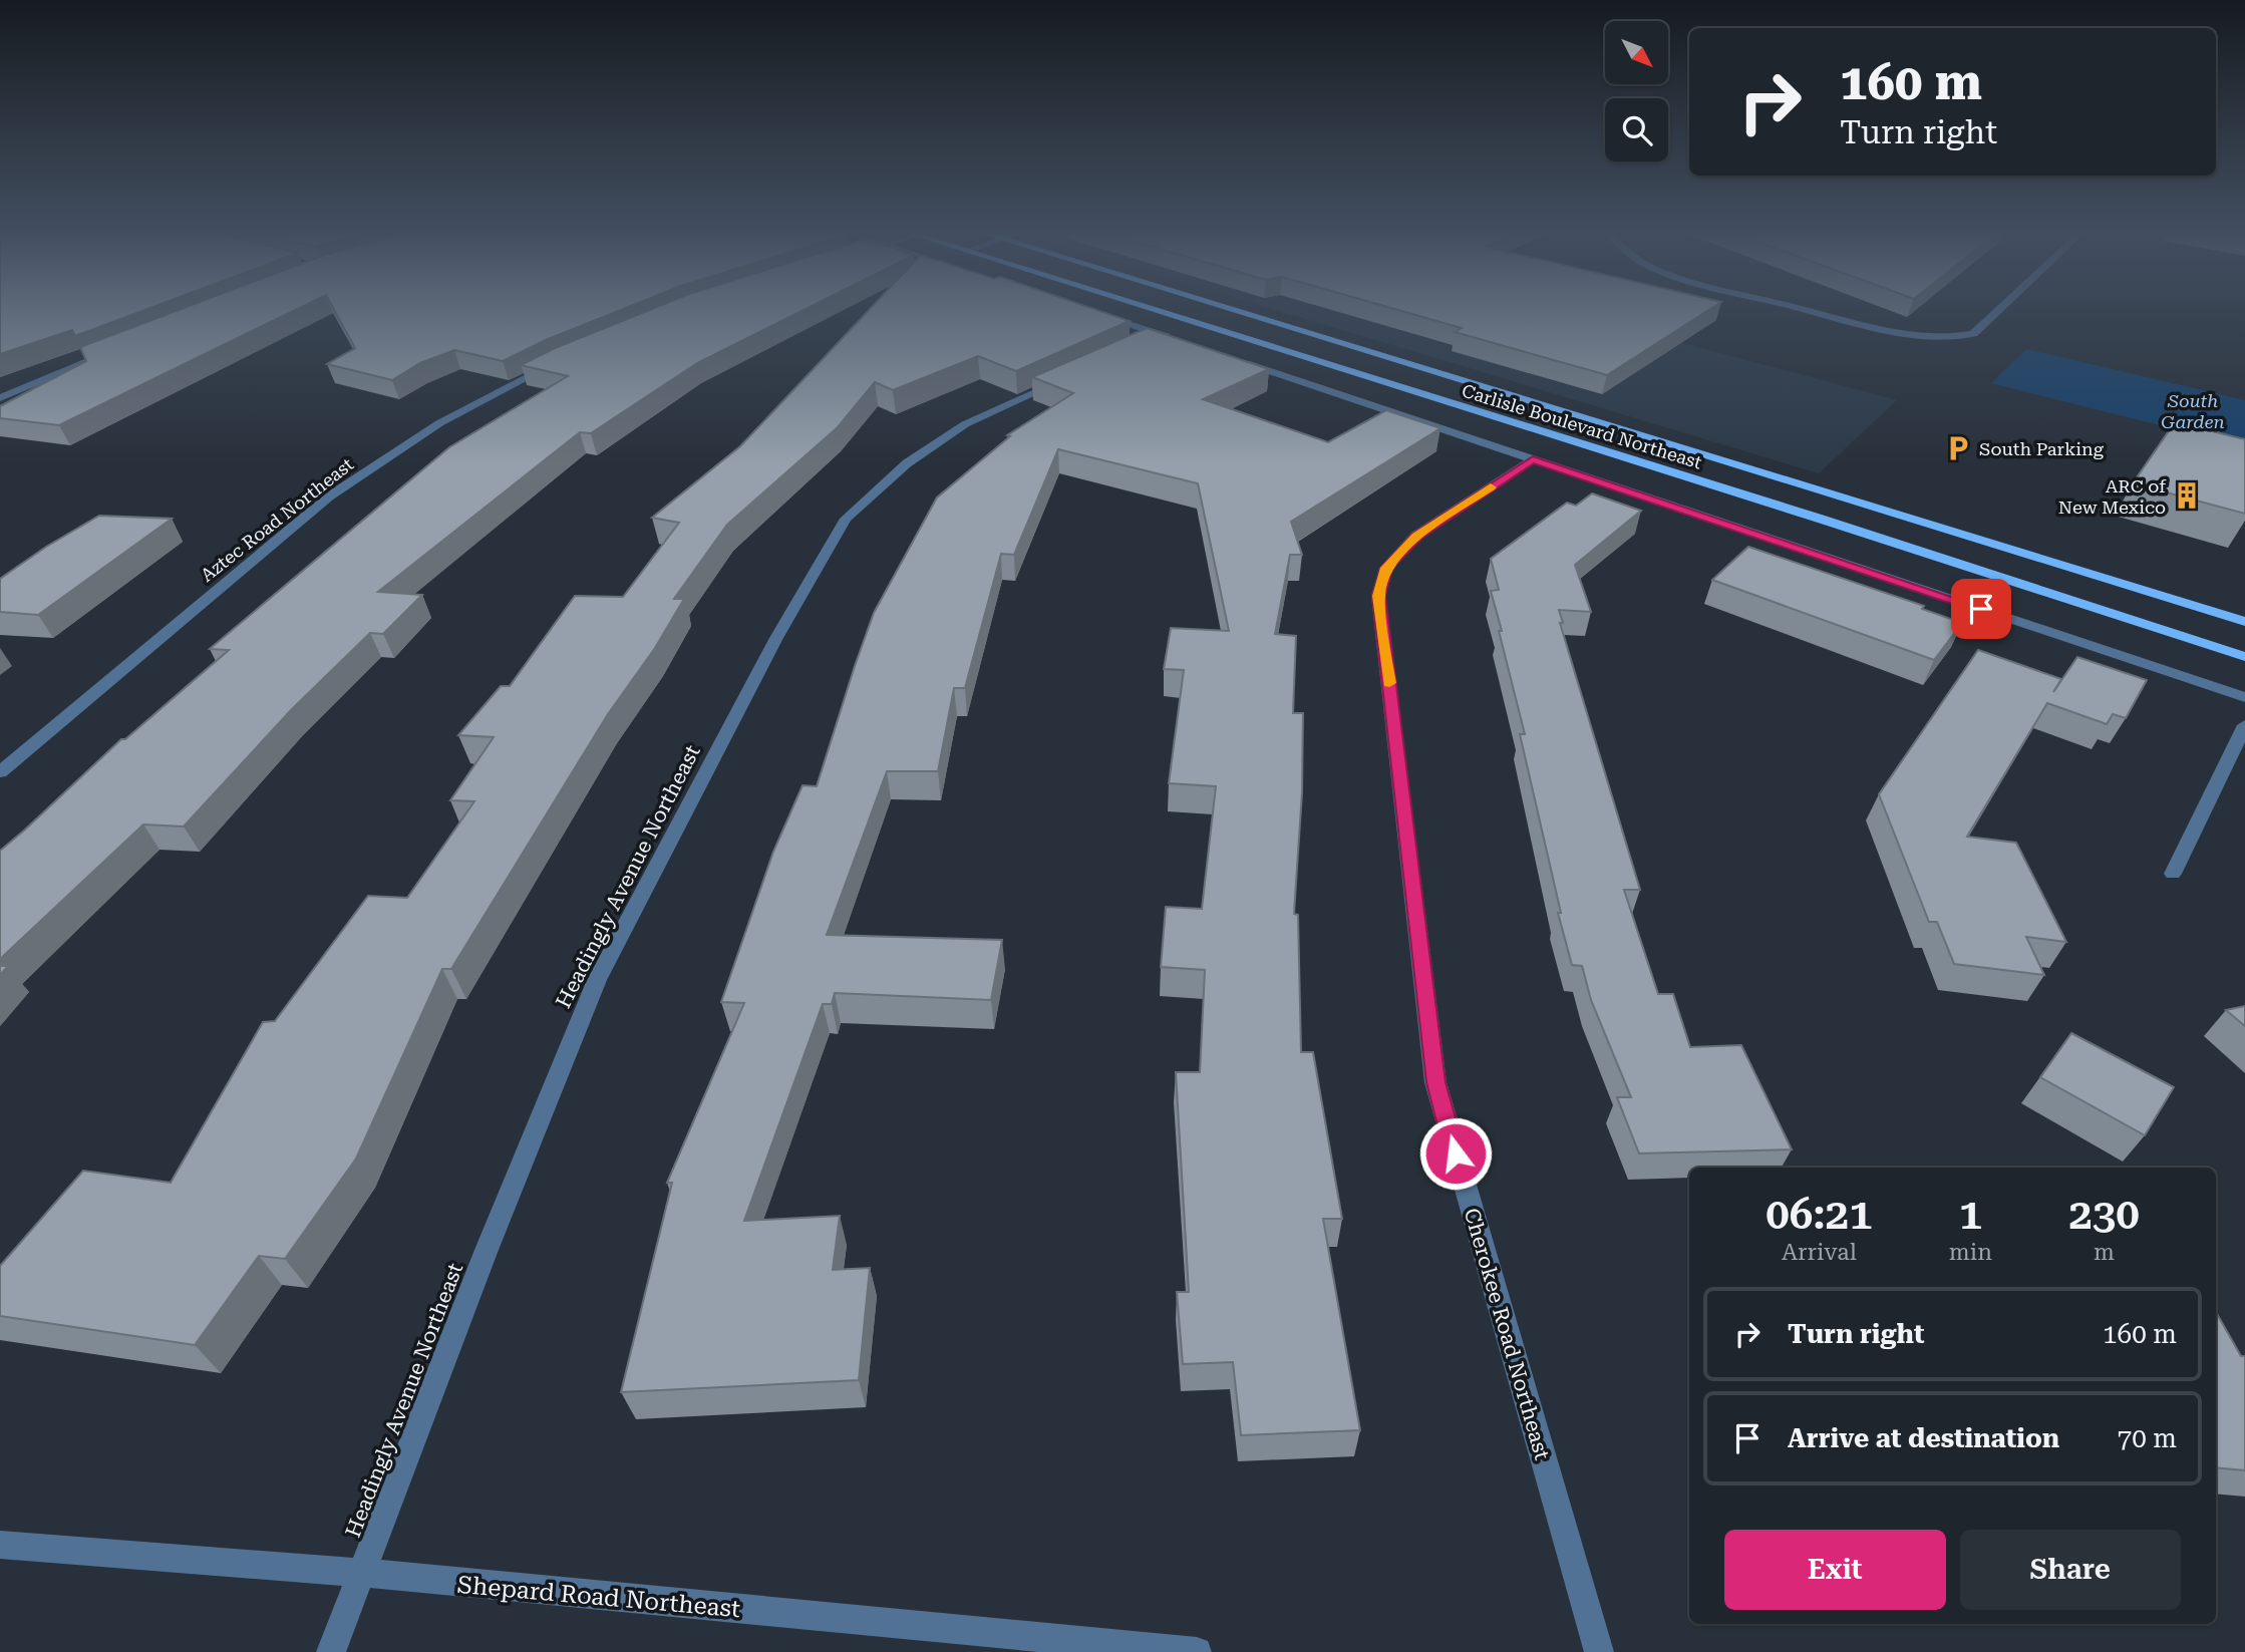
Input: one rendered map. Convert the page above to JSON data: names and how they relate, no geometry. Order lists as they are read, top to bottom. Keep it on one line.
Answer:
{"streets":{"main road":["Carlisle Boulevard Northeast"],"street":["Aztec Road Northeast","Headingly Avenue Northeast","Cherokee Road Northeast","Shepard Road Northeast"]},"crossings":[["Headingly Avenue Northeast","Shepard Road Northeast"]],"parks":["South Garden"],"places":{"parking":["South Parking"],"building":["ARC of New Mexico"]},"north":"bottom right","page":{"turn":["160 m","Turn right"],"eta":["06:21","Arrival","1","min","230","m"],"list":[{"name":"Turn right","value":"160 m"},{"name":"Arrive at destination","value":"70 m"}],"buttons":["Exit","Share"]}}
